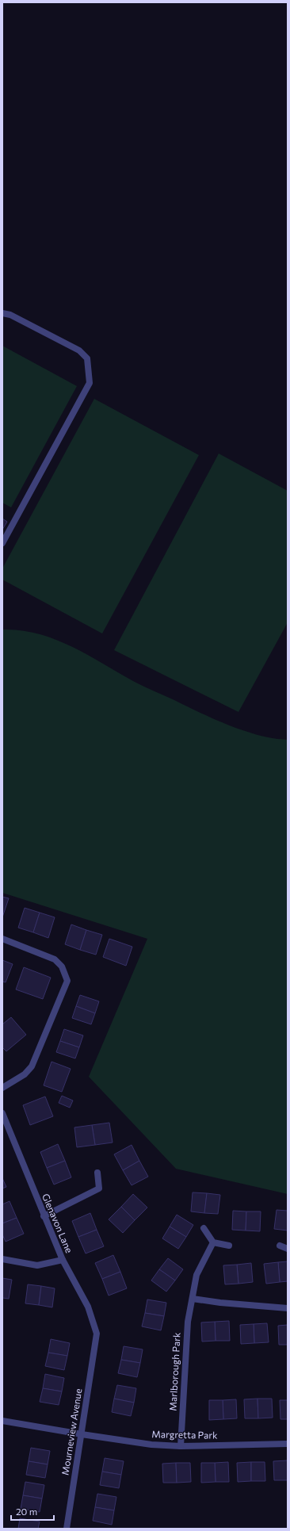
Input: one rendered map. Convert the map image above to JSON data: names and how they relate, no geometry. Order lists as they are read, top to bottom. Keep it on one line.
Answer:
{"streets":{"street":["Glenavon Lane","Marlborough Park","Mourneview Avenue","Margretta Park"]},"crossings":[["Glenavon Lane","Mourneview Avenue"],["Marlborough Park","Margretta Park"],["Mourneview Avenue","Margretta Park"]],"scale_bar":"20 m"}
